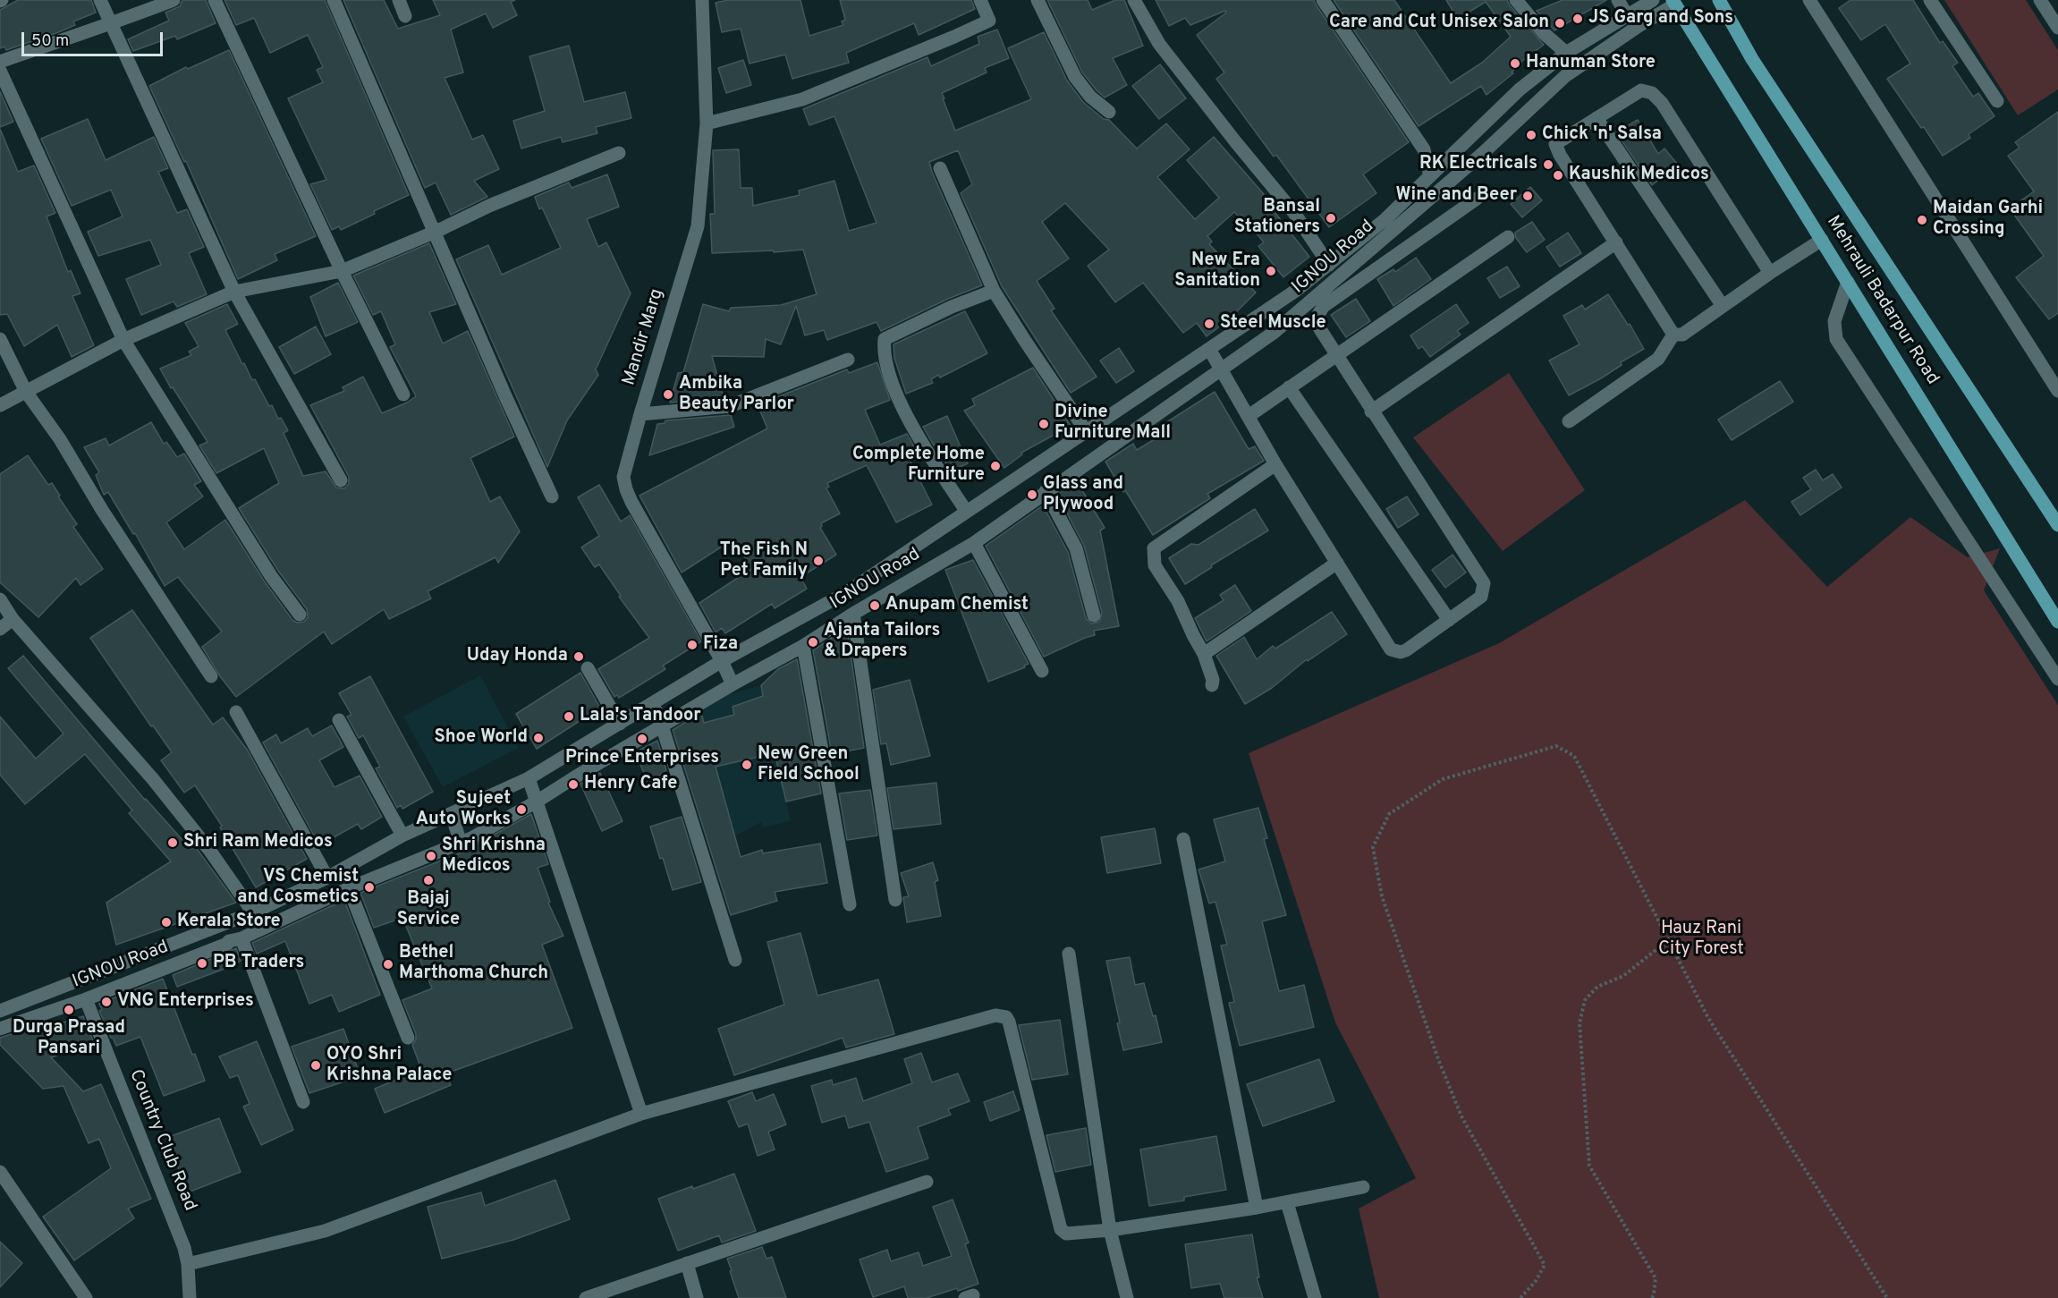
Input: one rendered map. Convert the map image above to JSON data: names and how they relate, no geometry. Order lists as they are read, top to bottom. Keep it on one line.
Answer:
{"streets":{"main road":["Mehrauli Badarpur Road"],"street":["IGNOU Road","Mandir Marg","Country Club Road"]},"crossings":[["IGNOU Road","Mehrauli Badarpur Road"],["IGNOU Road","Mandir Marg"],["IGNOU Road","Country Club Road"]],"parks":["Hauz Rani City Forest"],"places":["JS Garg and Sons","Care and Cut Unisex Salon","Hanuman Store","Chick 'n' Salsa","RK Electricals","Kaushik Medicos","Wine and Beer","Bansal Stationers","Maidan Garhi Crossing","New Era Sanitation","Steel Muscle","Ambika Beauty Parlor","Divine Furniture Mall","Complete Home Furniture","Glass and Plywood","The Fish N Pet Family","Anupam Chemist","Ajanta Tailors & Drapers","Fiza","Uday Honda","Lala's Tandoor","Shoe World","Prince Enterprises","New Green Field School","Henry Cafe","Sujeet Auto Works","Shri Ram Medicos","Shri Krishna Medicos","Bajaj Service","VS Chemist and Cosmetics","Kerala Store","PB Traders","Bethel Marthoma Church","VNG Enterprises","Durga Prasad Pansari","OYO Shri Krishna Palace"],"scale_bar":"50 m"}
